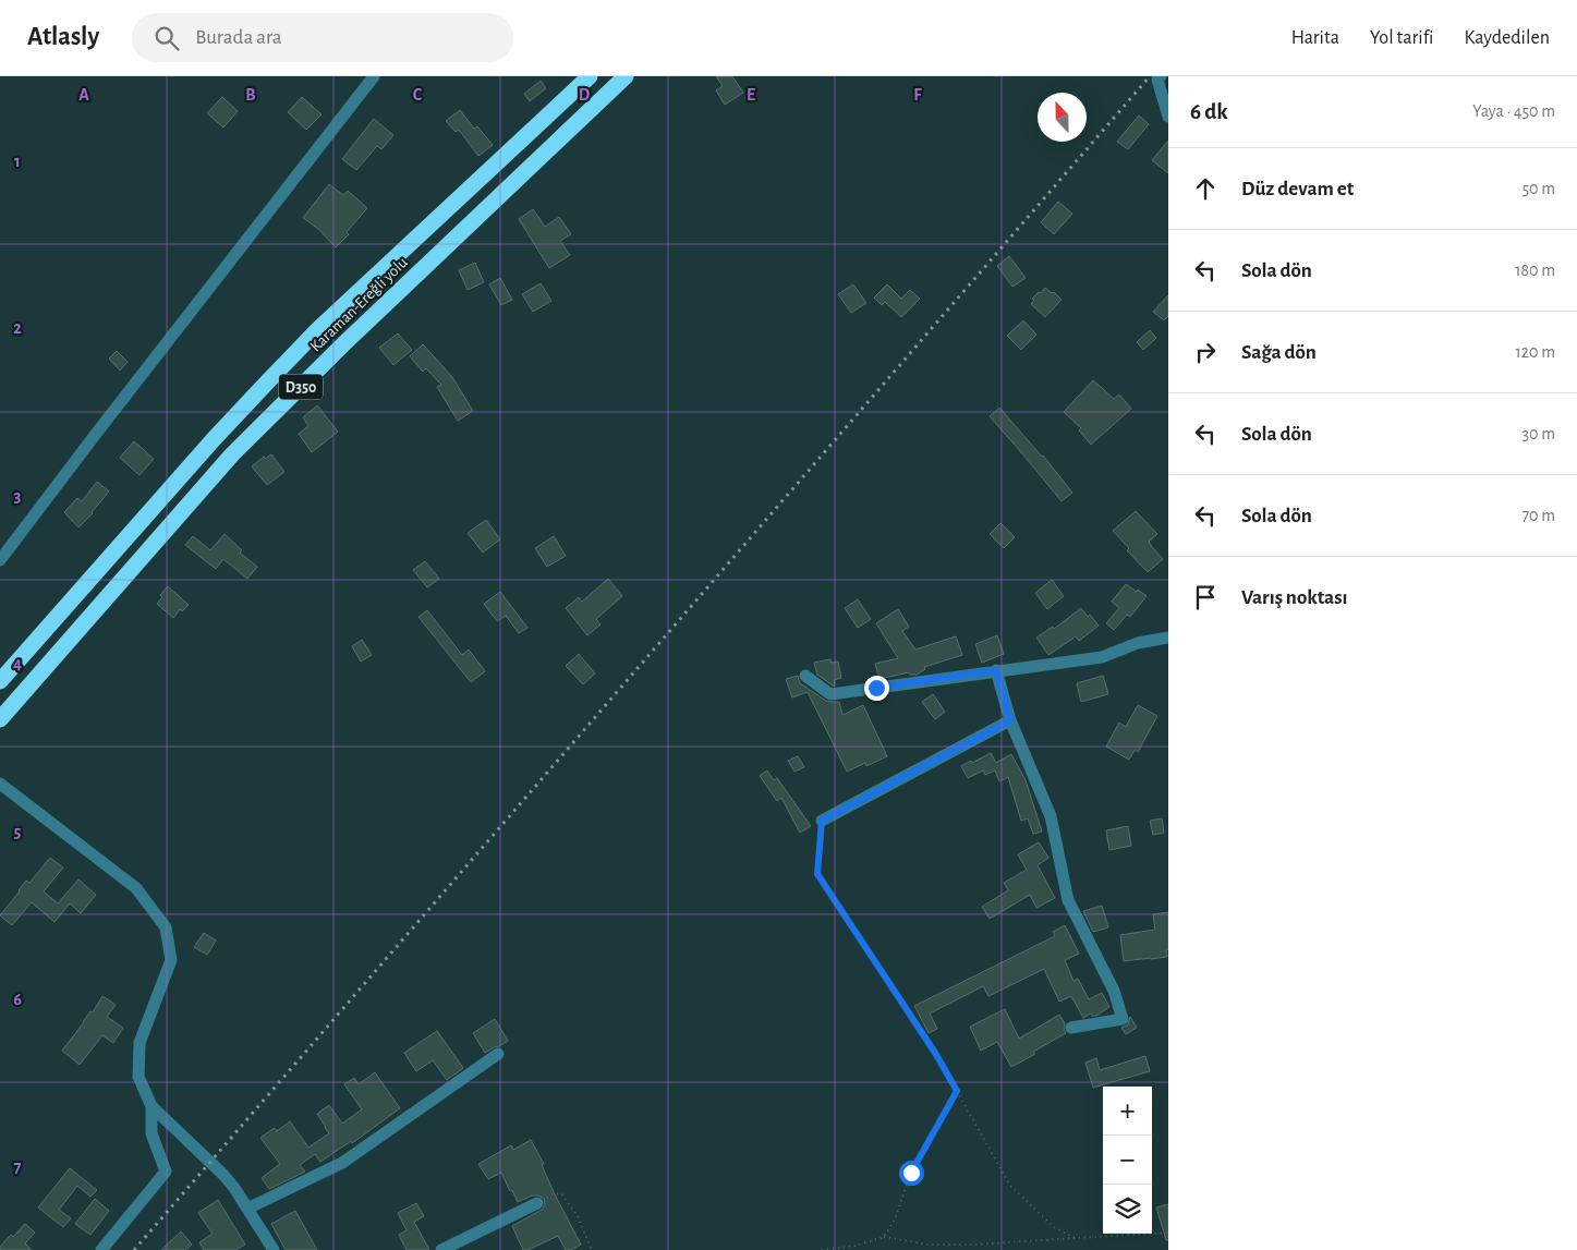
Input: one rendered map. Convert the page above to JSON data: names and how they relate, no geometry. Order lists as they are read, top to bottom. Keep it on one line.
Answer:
{"streets":{"highway":["Karaman-Ereğli yolu","D350"]},"north":"top","page":{"header":"Atlasly","search":"Burada ara","nav":["Harita","Yol tarifi","Kaydedilen"],"heading":["6 dk","Yaya · 450 m"],"list":[["Düz devam et","50 m"],["Sola dön","180 m"],["Sağa dön","120 m"],["Sola dön","30 m"],["Sola dön","70 m"],"Varış noktası"],"map_buttons":["+","−"]},"grid":{"columns":["A","B","C","D","E","F"],"rows":["1","2","3","4","5","6","7"]}}
